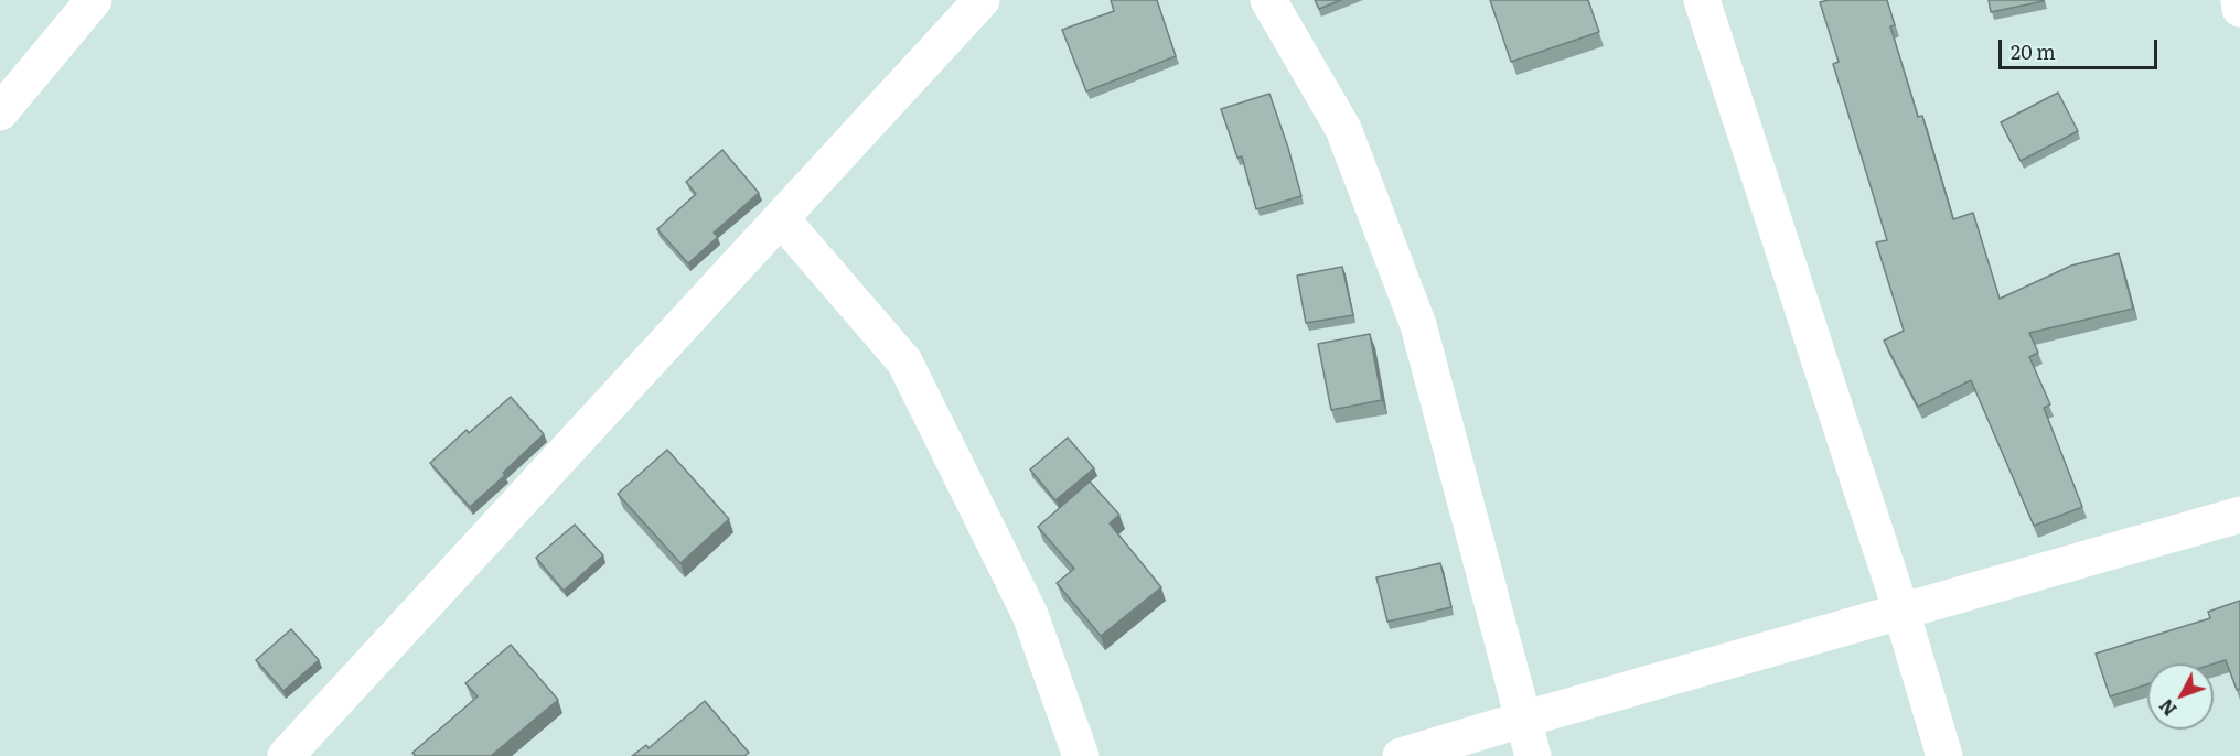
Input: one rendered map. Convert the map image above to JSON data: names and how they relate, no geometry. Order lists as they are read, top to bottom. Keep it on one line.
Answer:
{"scale_bar":"20 m","north":"bottom left"}
